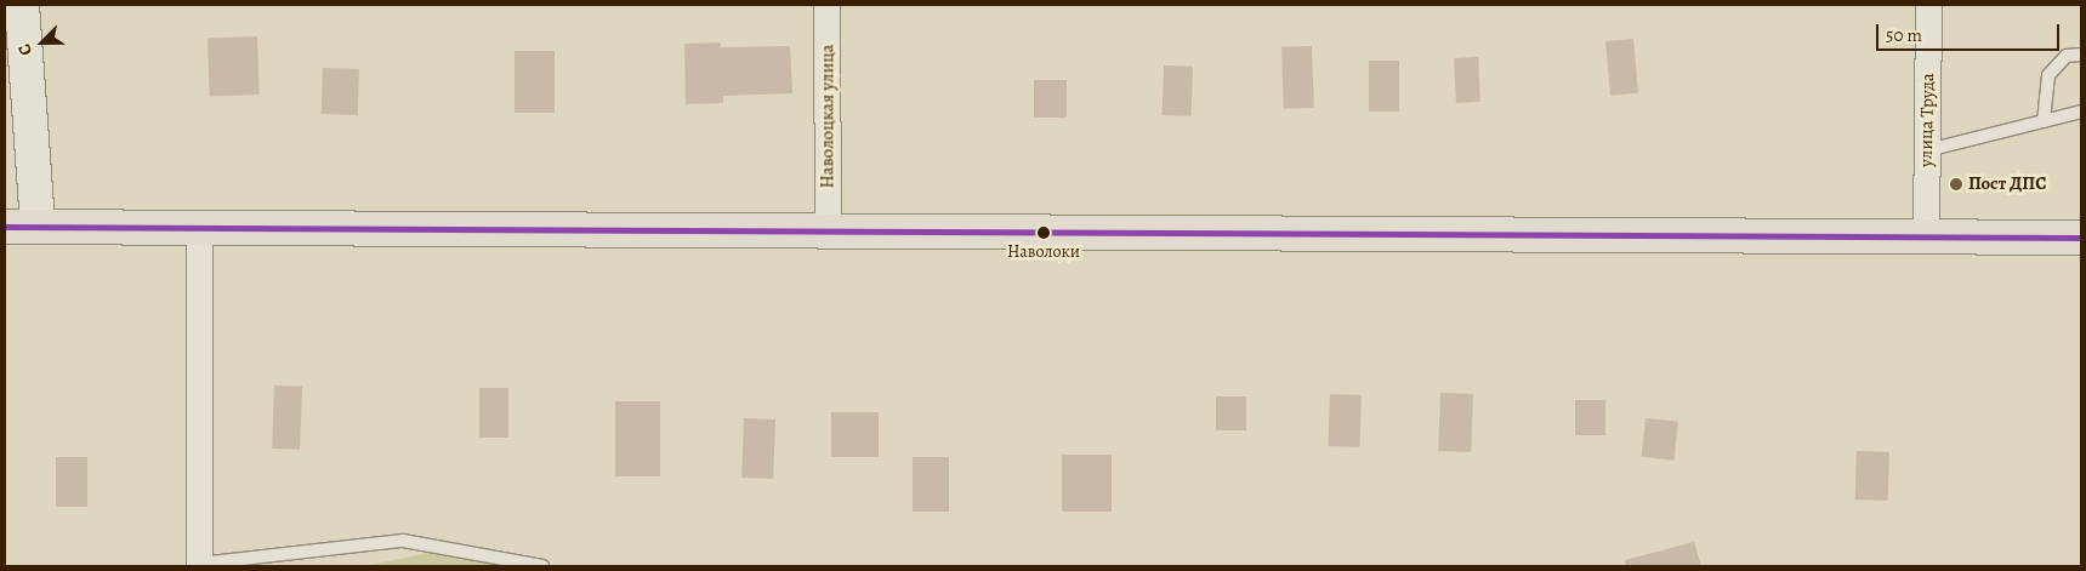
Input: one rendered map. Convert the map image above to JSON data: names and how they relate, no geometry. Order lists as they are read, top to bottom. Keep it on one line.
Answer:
{"streets":{"street":["Наволоцкая улица","улица Труда"]},"places":["Пост ДПС","Наволоки"],"scale_bar":"50 m","north":"bottom left"}
